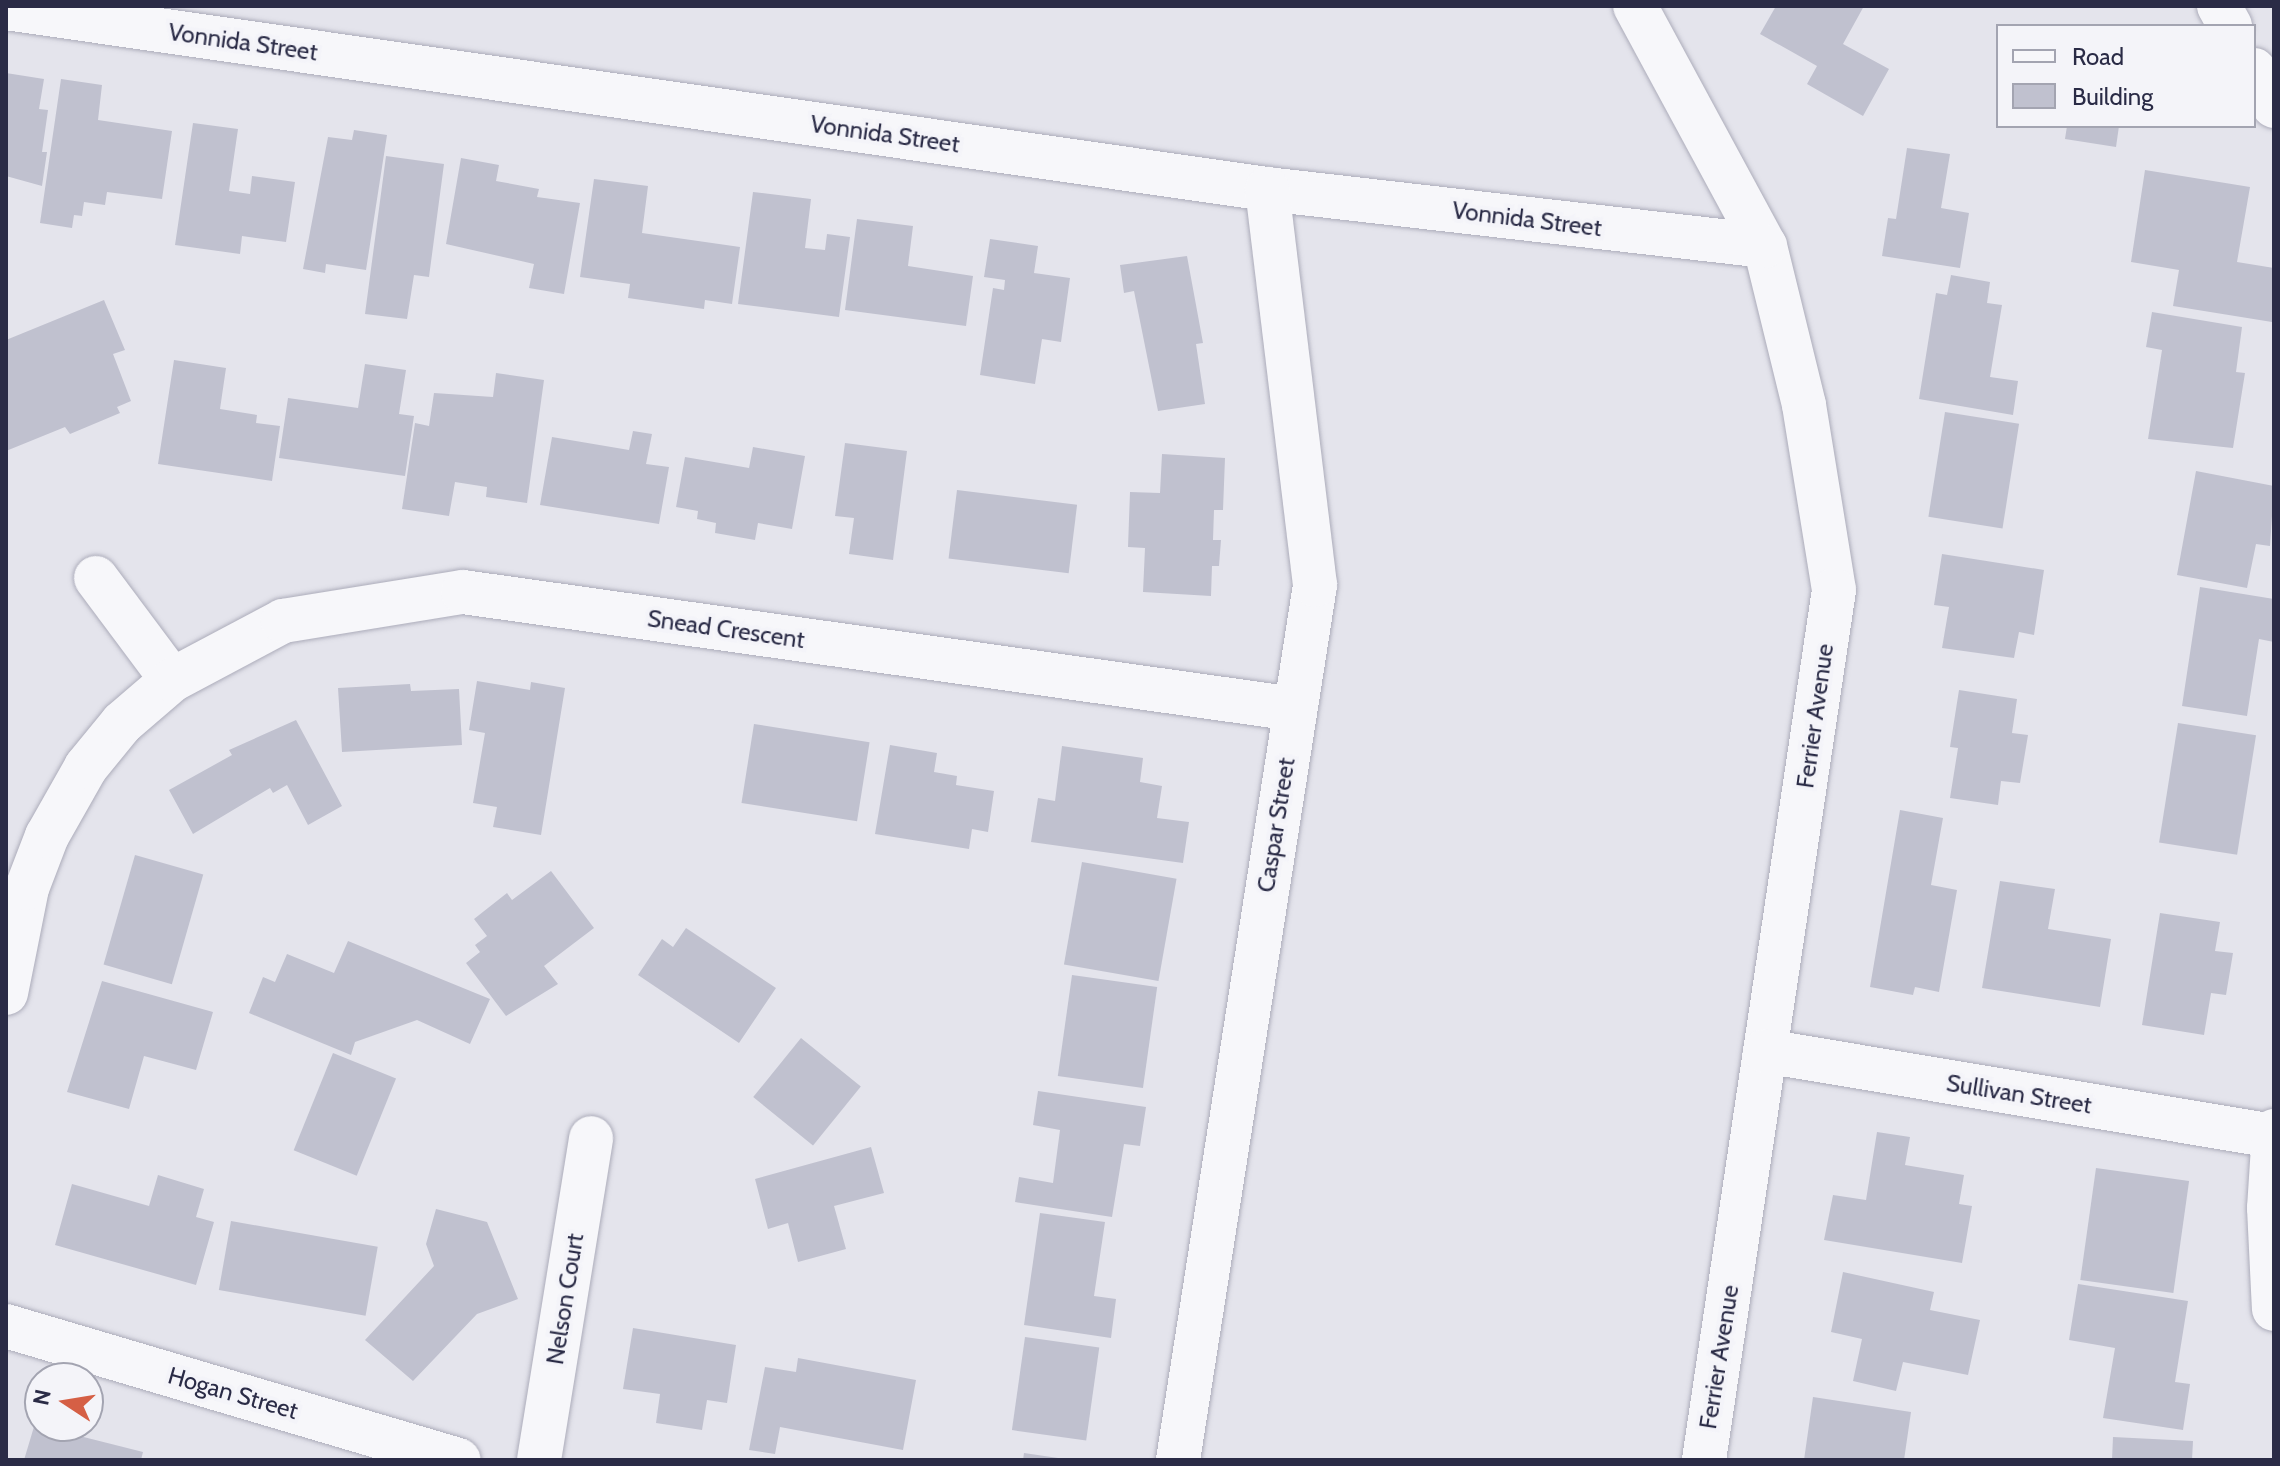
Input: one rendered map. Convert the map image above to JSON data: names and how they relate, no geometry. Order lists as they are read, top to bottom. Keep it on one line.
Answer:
{"streets":{"street":["Vonnida Street","Snead Crescent","Ferrier Avenue","Caspar Street","Sullivan Street","Nelson Court","Hogan Street"]},"crossings":[["Vonnida Street","Ferrier Avenue"],["Vonnida Street","Caspar Street"],["Snead Crescent","Caspar Street"],["Ferrier Avenue","Sullivan Street"]],"legend":["Road","Building"],"north":"left"}
